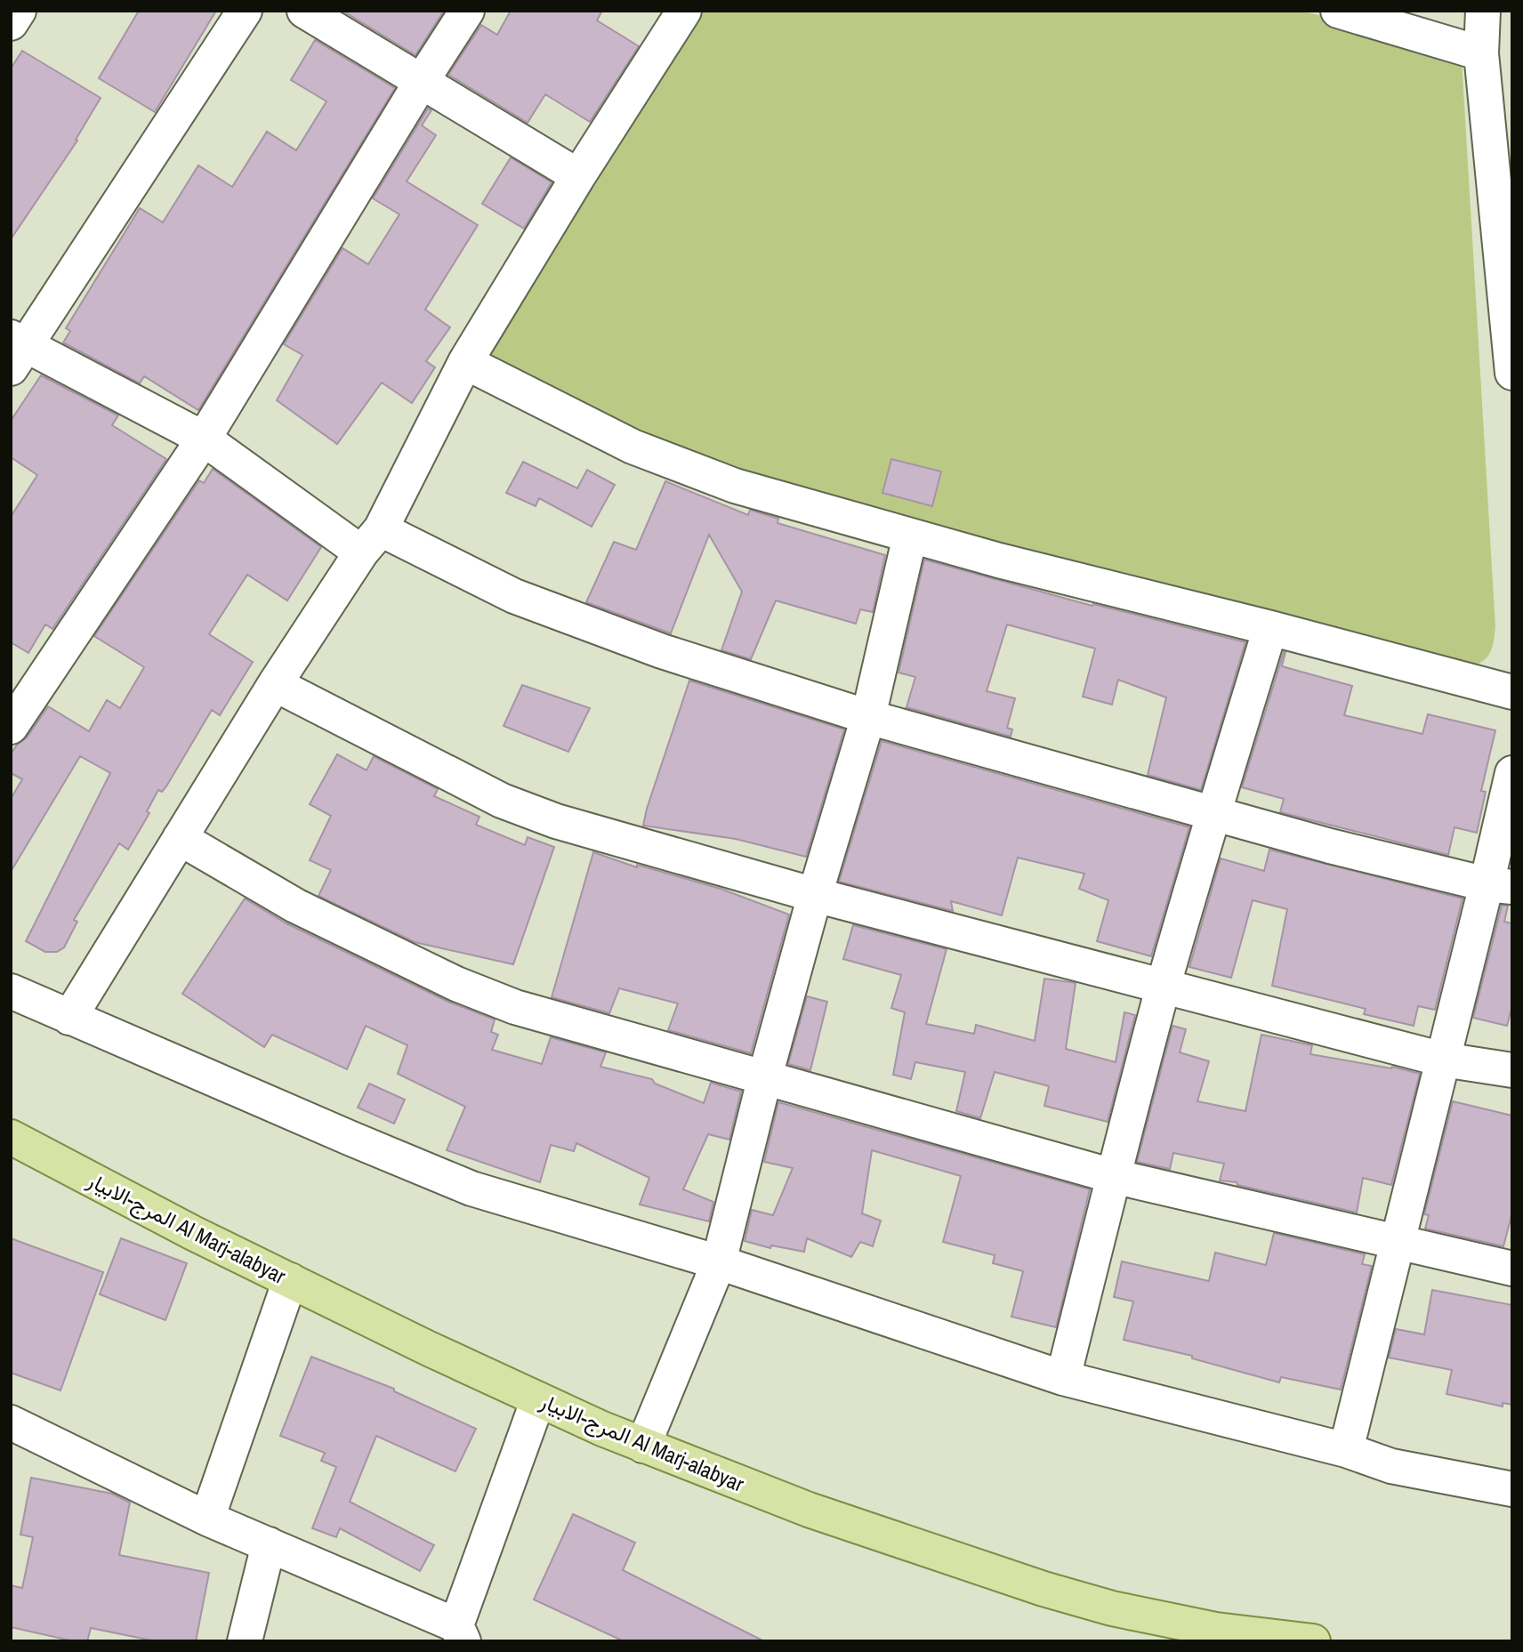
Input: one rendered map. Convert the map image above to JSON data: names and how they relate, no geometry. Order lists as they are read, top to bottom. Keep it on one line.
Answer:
{"streets":{"main road":["المرج-الابيار Al Marj-alabyar"]}}
